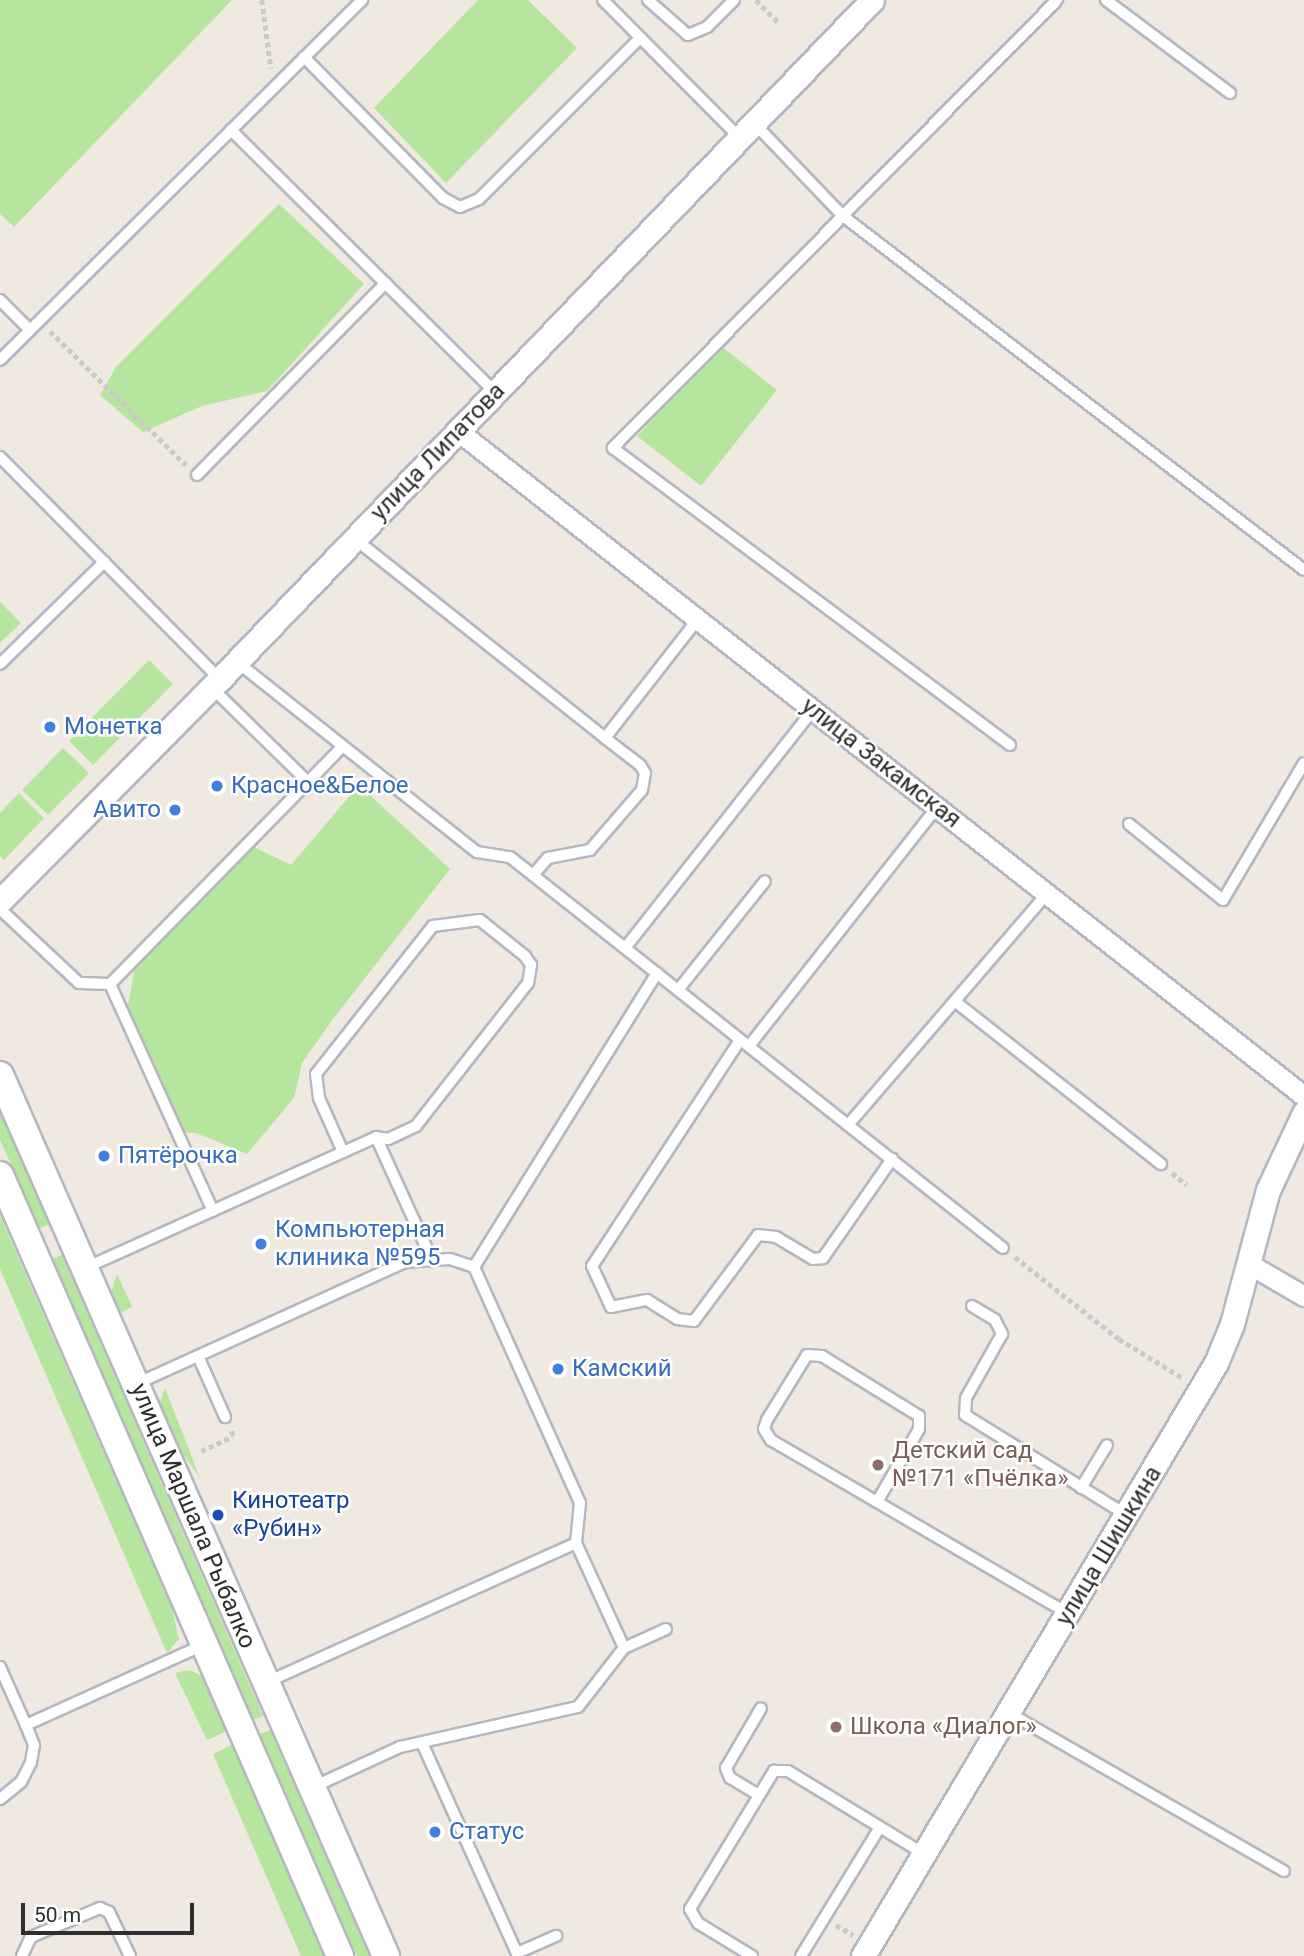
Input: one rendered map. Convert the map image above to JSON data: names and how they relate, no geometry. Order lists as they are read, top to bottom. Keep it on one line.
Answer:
{"streets":{"main road":["улица Маршала Рыбалко"],"street":["улица Липатова","улица Закамская","улица Шишкина"]},"crossings":[["улица Липатова","улица Закамская"]],"places":["Монетка","Красное&Белое","Авито","Пятёрочка","Компьютерная клиника №595","Камский","Детский сад №171 «Пчёлка»","Кинотеатр «Рубин»","Школа «Диалог»","Статус"],"scale_bar":"50 m"}
